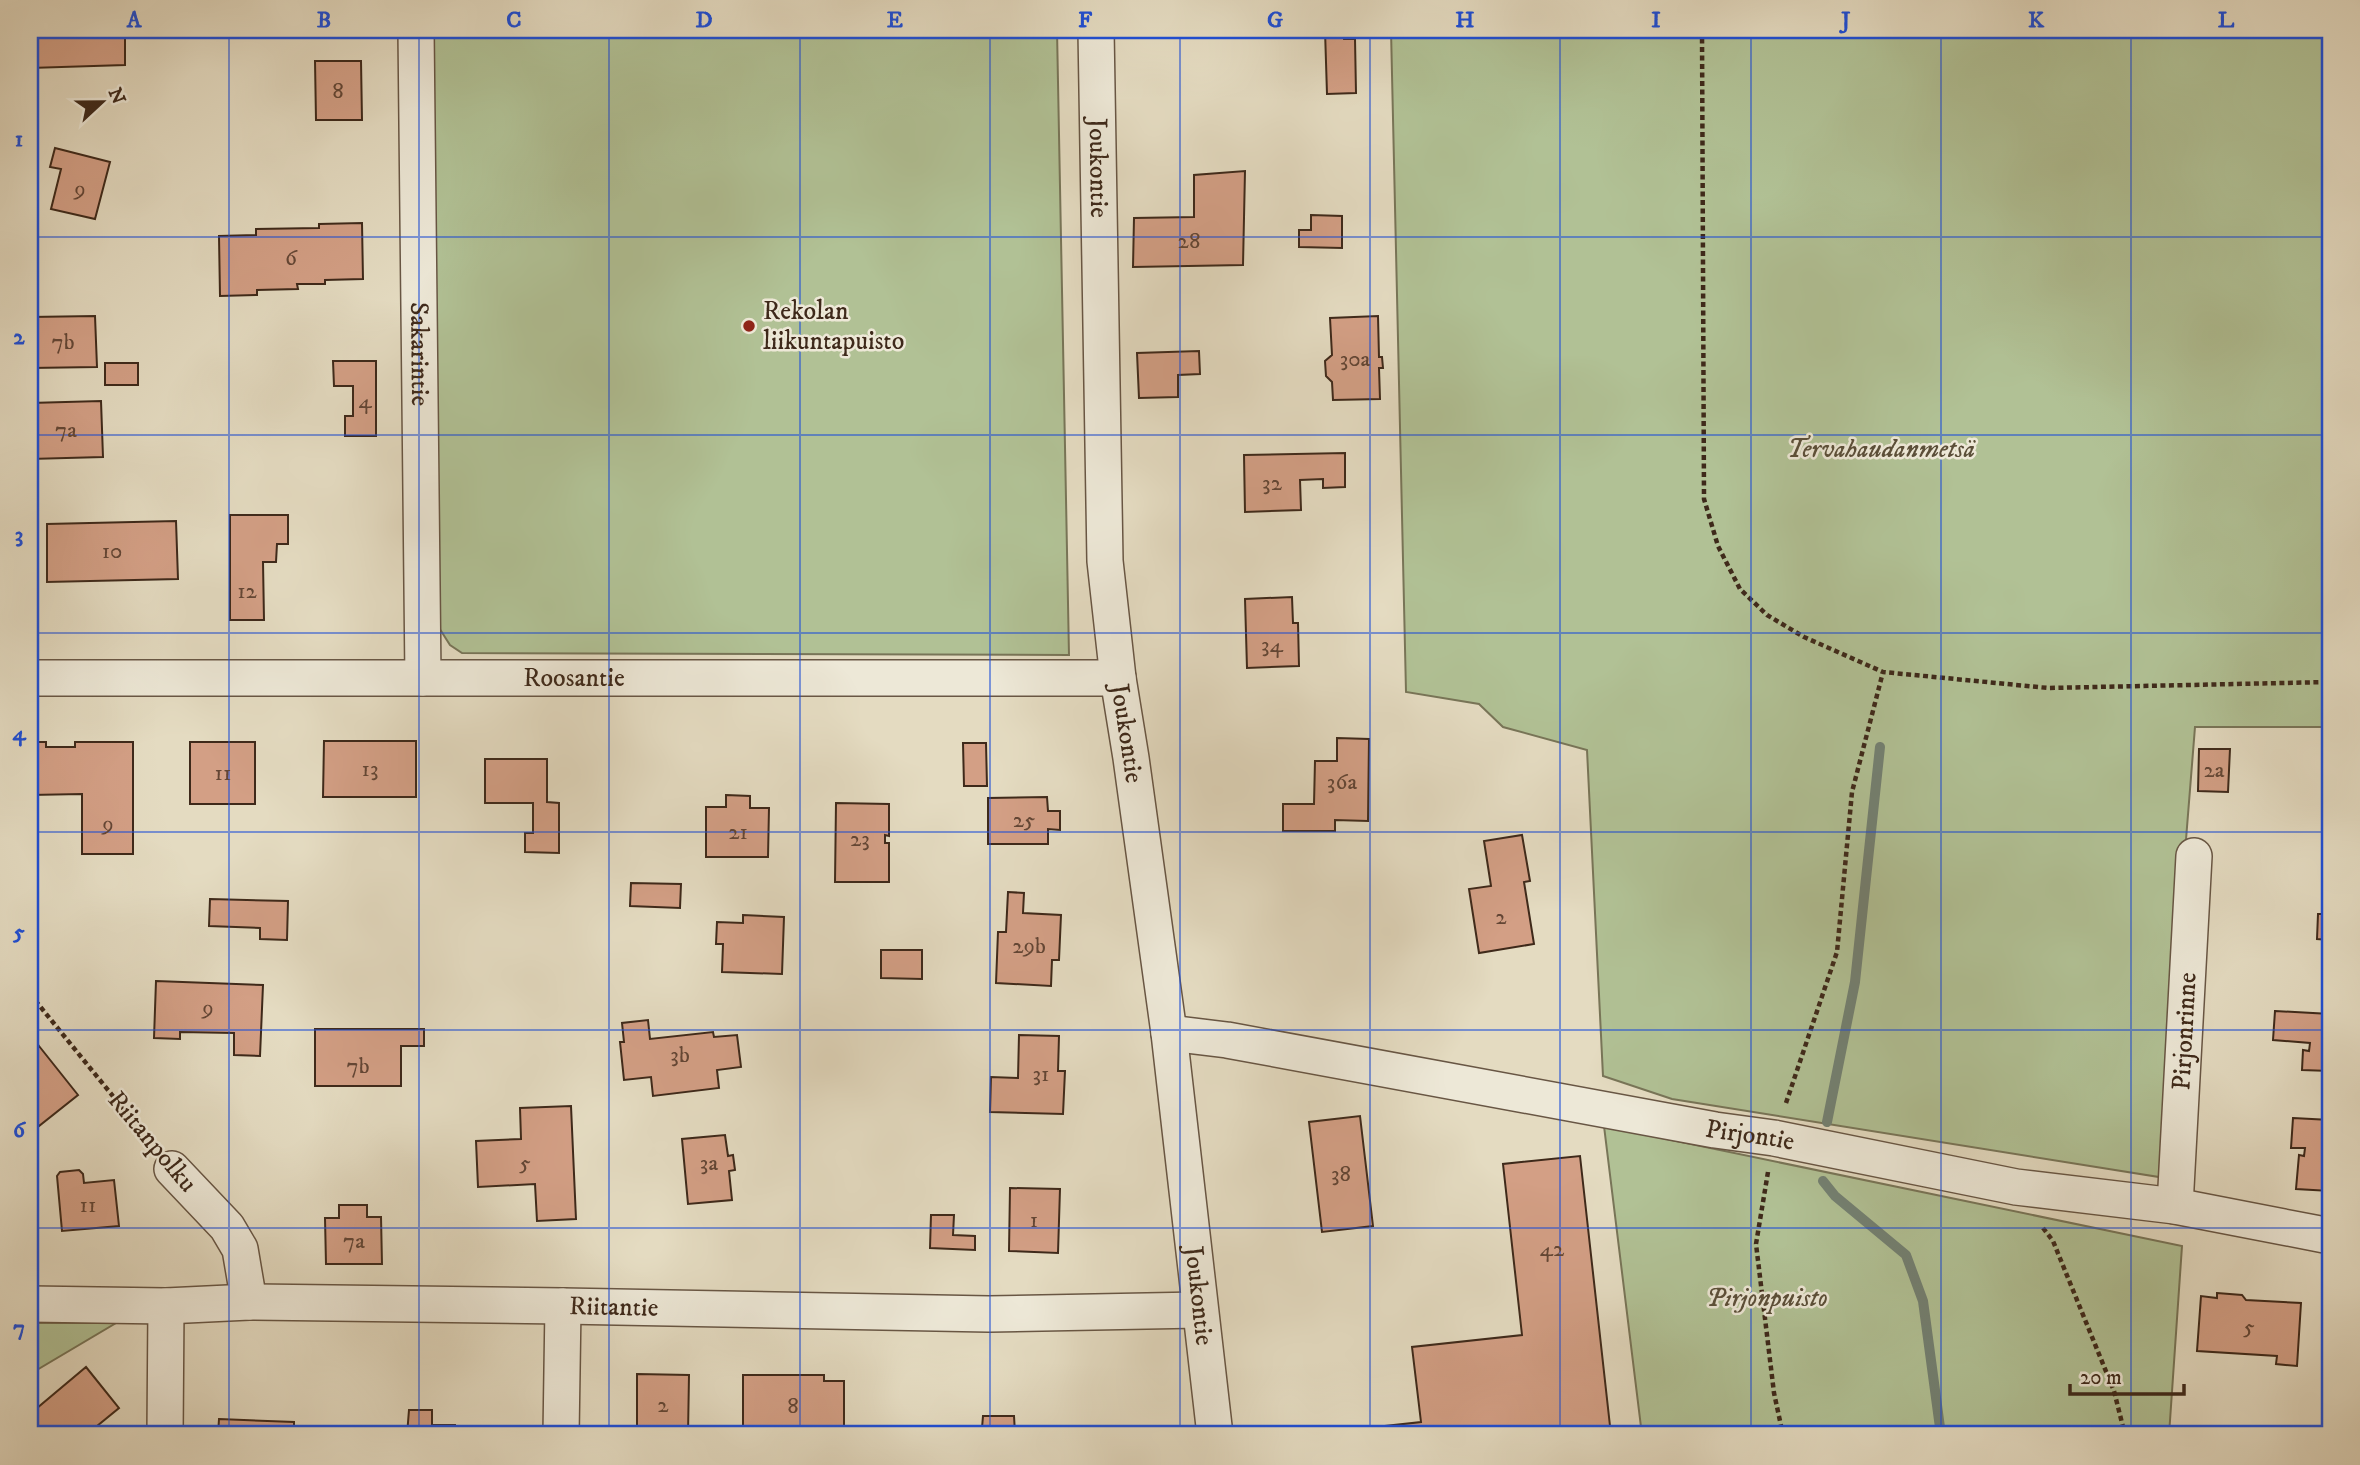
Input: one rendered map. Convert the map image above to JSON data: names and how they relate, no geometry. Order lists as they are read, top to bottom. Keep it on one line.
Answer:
{"streets":{"street":["Joukontie","Sakarintie","Roosantie","Pirjonrinne","Pirjontie","Riitanpolku","Riitantie"]},"crossings":[["Joukontie","Roosantie"],["Joukontie","Pirjontie"],["Joukontie","Riitantie"],["Sakarintie","Roosantie"],["Pirjonrinne","Pirjontie"],["Riitanpolku","Riitantie"]],"parks":["Tervahaudanmetsä","Pirjonpuisto"],"places":["Rekolan liikuntapuisto"],"house_numbers":["8","9","28","6","7b","30a","4","7a","32","10","12","34","13","2a","11","36a","25","9","21","23","2","29b","9","3b","7b","31","5","3a","38","11","1","7a","42","5","2","8"],"scale_bar":"20 m","north":"right","grid":{"columns":["A","B","C","D","E","F","G","H","I","J","K","L"],"rows":["1","2","3","4","5","6","7"]}}
